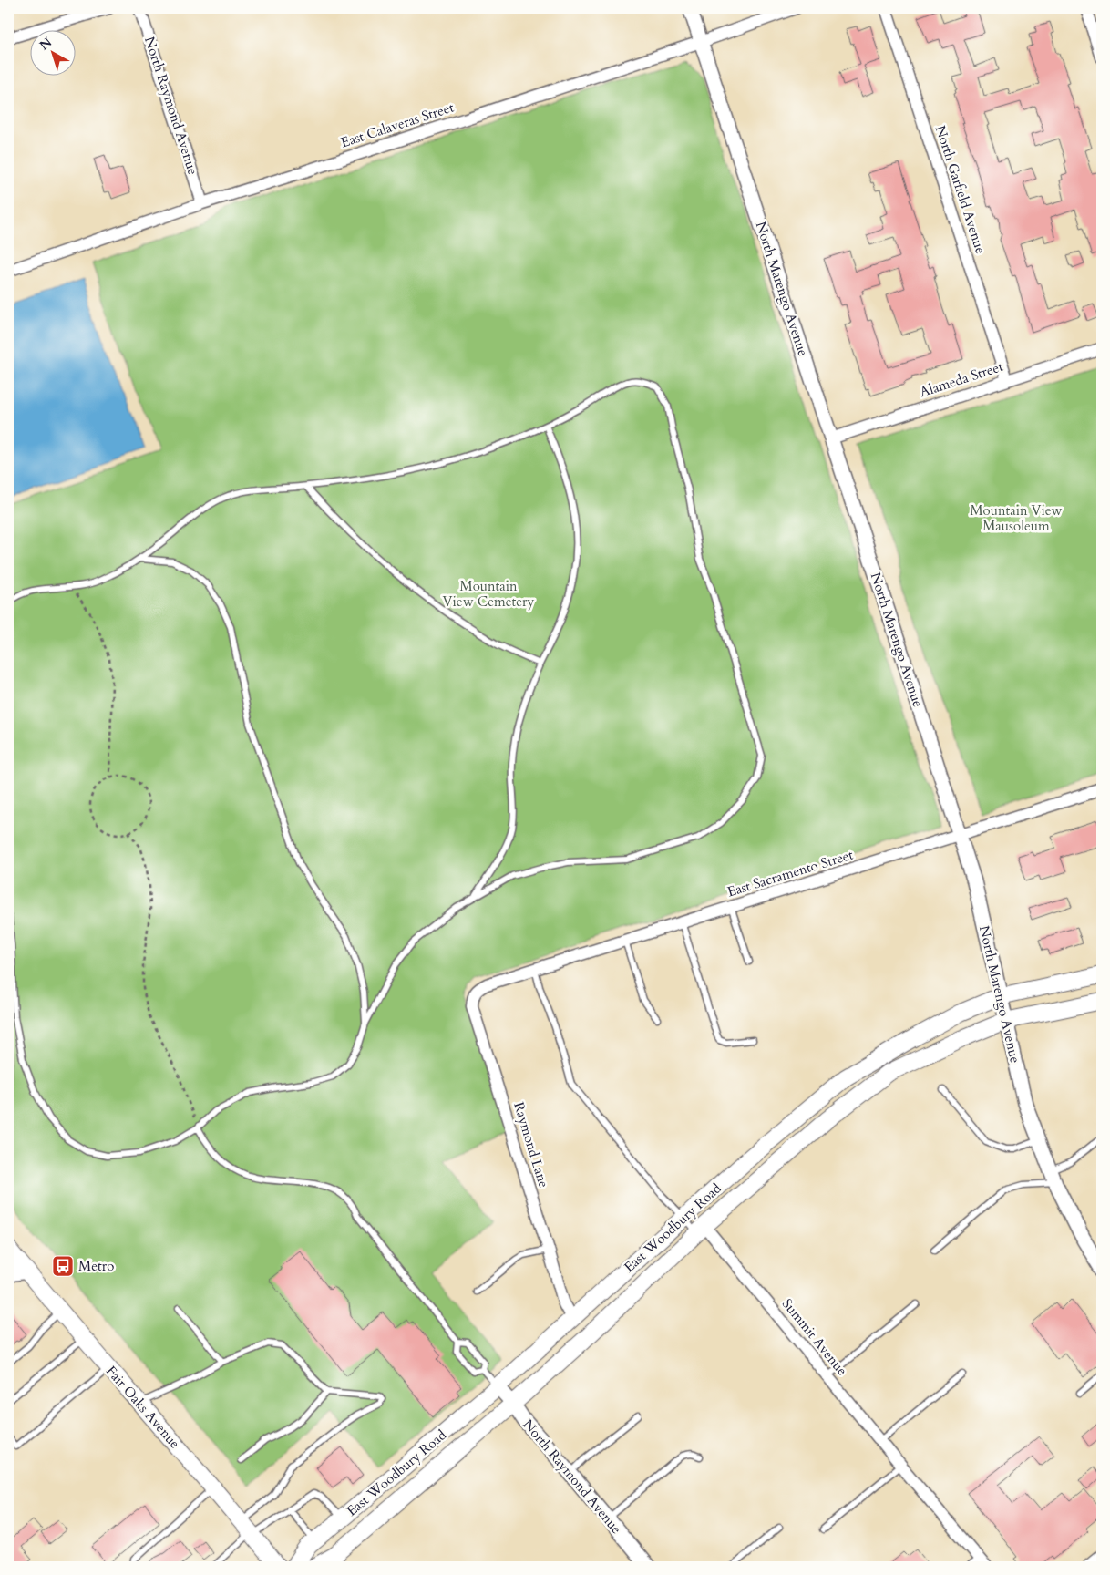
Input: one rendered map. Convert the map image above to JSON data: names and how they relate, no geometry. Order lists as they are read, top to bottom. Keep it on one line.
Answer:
{"streets":{"main road":["East Woodbury Road","Fair Oaks Avenue"],"street":["North Raymond Avenue","East Calaveras Street","North Garfield Avenue","North Marengo Avenue","Alameda Street","East Sacramento Street","Raymond Lane","Summit Avenue"]},"crossings":[["North Raymond Avenue","East Calaveras Street"],["North Raymond Avenue","East Woodbury Road"],["East Calaveras Street","North Marengo Avenue"],["North Garfield Avenue","Alameda Street"],["North Marengo Avenue","Alameda Street"],["North Marengo Avenue","East Sacramento Street"],["North Marengo Avenue","East Woodbury Road"],["East Sacramento Street","Raymond Lane"],["Raymond Lane","East Woodbury Road"],["East Woodbury Road","Summit Avenue"]],"parks":["Mountain View Mausoleum","Mountain View Cemetery"],"places":{"bus stop":["Metro"]},"north":"top left"}
